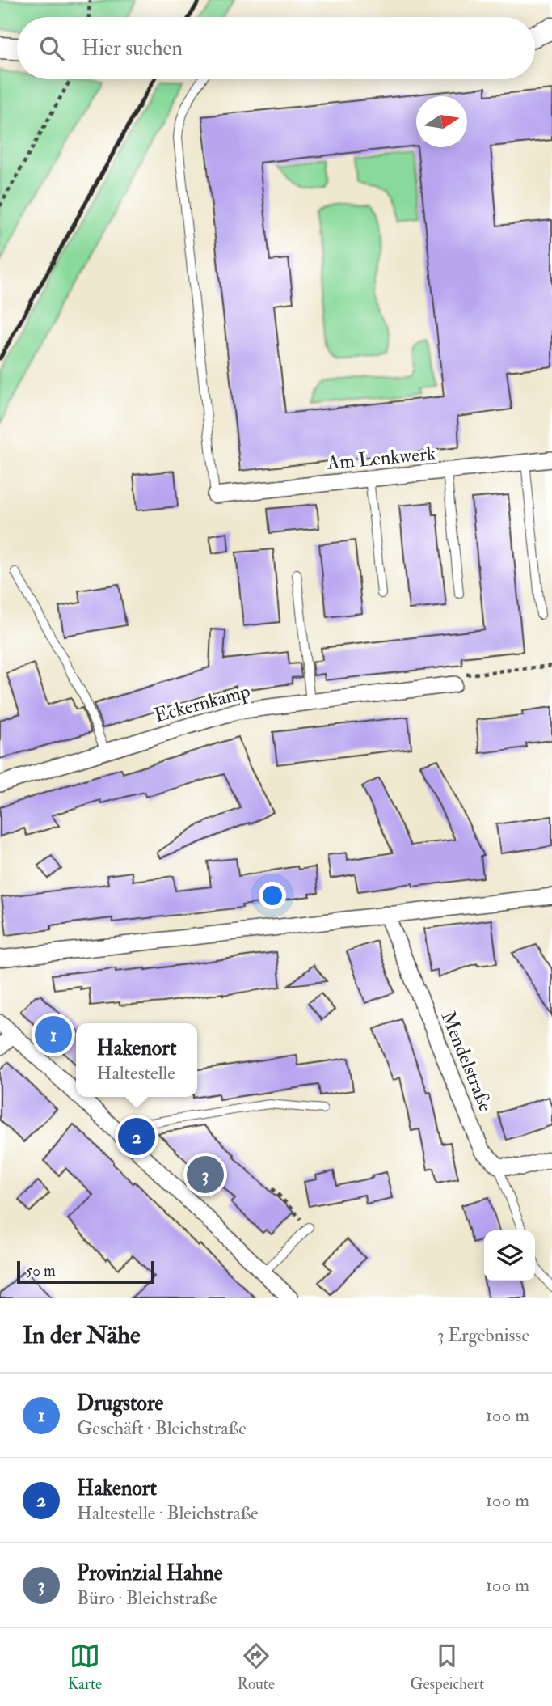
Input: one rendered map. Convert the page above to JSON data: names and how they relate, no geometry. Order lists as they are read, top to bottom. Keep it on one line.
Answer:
{"streets":{"street":["Am Lenkwerk","Eckernkamp","Mendelstraße"]},"scale_bar":"50 m","north":"right","page":{"search":"Hier suchen","pins":["1","2","3"],"popup":["Hakenort","Haltestelle"],"scale":"50 m","heading":["In der Nähe","3 Ergebnisse"],"list":[{"mark":"1","name":"Drugstore","note":"Geschäft · Bleichstraße","value":"100 m"},{"mark":"2","name":"Hakenort","note":"Haltestelle · Bleichstraße","value":"100 m"},{"mark":"3","name":"Provinzial Hahne","note":"Büro · Bleichstraße","value":"100 m"}],"nav":["Karte","Route","Gespeichert"]}}
